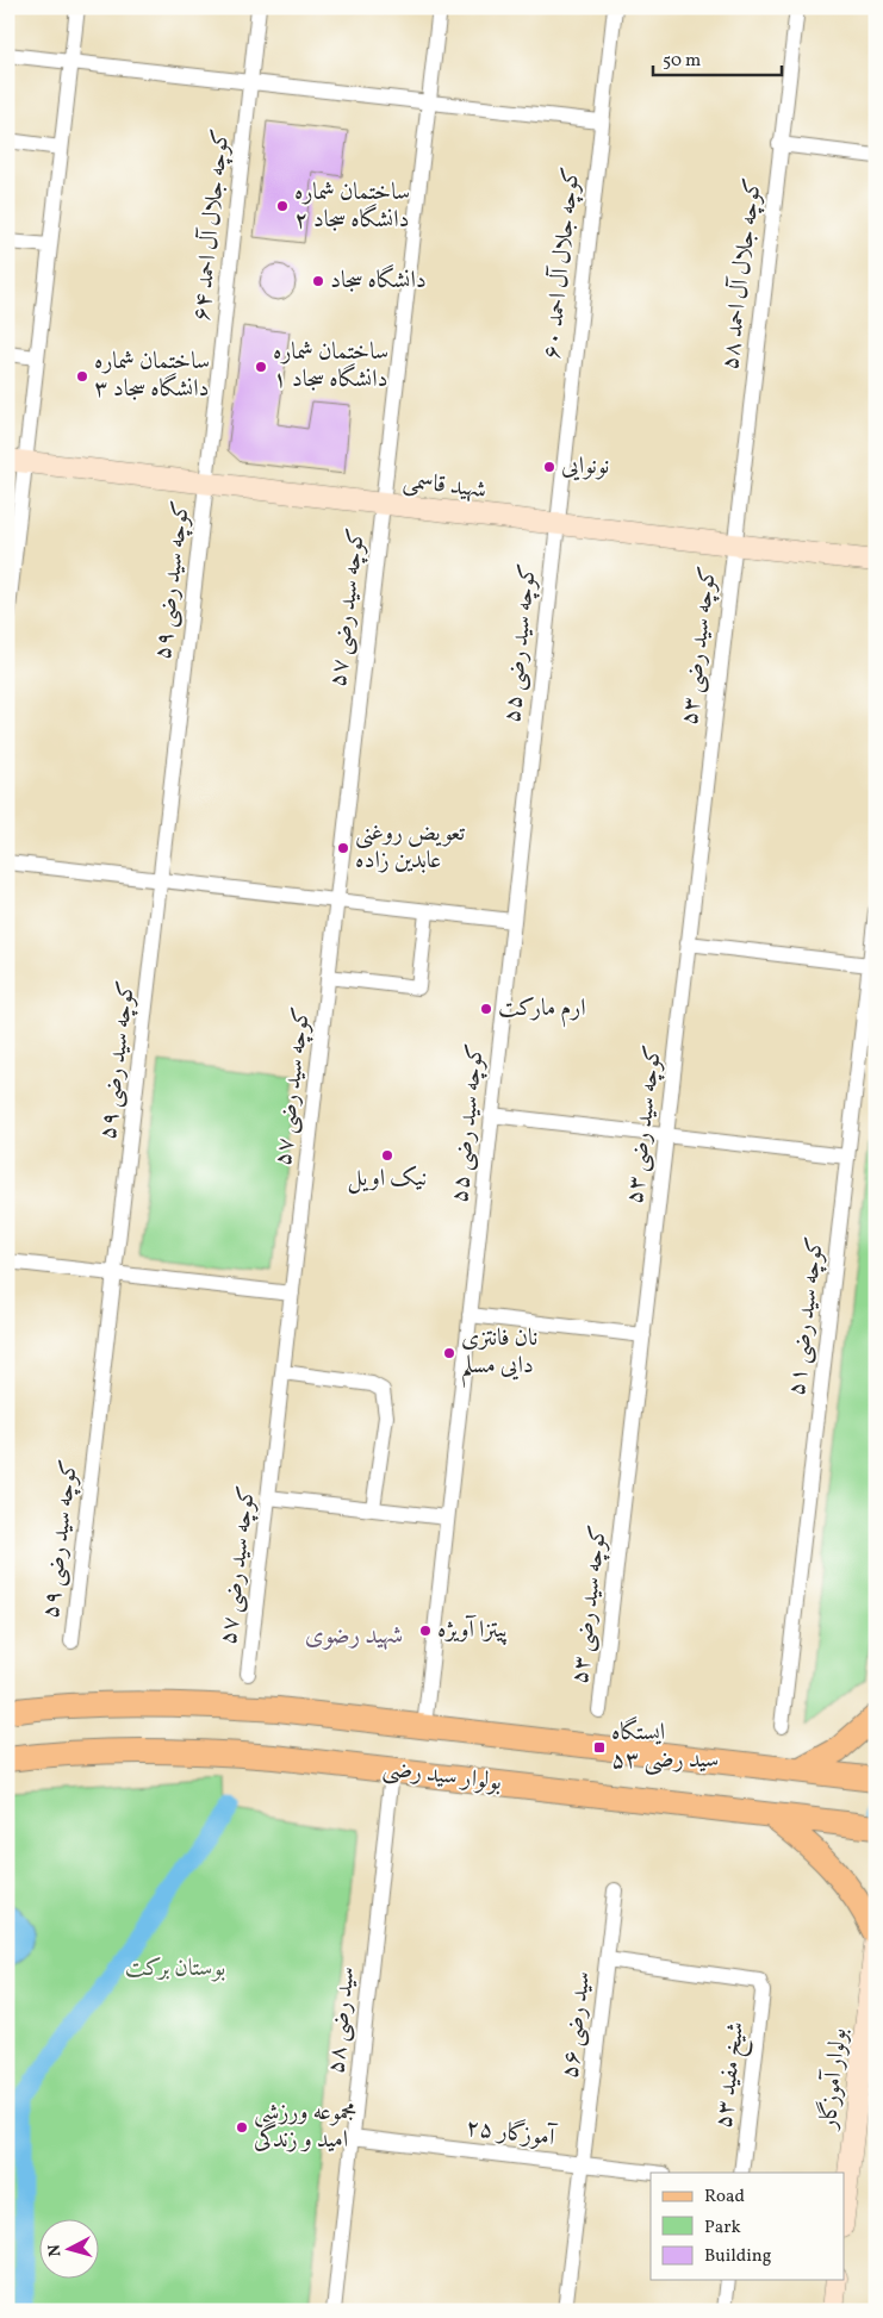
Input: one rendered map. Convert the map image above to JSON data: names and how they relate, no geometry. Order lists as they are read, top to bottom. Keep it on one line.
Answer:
{"streets":{"main road":["بولوار سید رضی"],"street":["کوچه جلال آل احمد ۶۴","کوچه جلال آل احمد ۶۰","کوچه جلال آل احمد ۵۸","شهید قاسمی","کوچه سید رضی ۵۹","کوچه سید رضی ۵۷","کوچه سید رضی ۵۵","کوچه سید رضی ۵۳","کوچه سید رضی ۵۱","سید رضی ۵۸","سید رضی ۵۶","شیخ مفید ۵۳","بولوار آموزگار","آموزگار ۲۵"]},"crossings":[["کوچه جلال آل احمد ۶۴","شهید قاسمی"],["کوچه جلال آل احمد ۶۴","کوچه سید رضی ۵۹"],["کوچه جلال آل احمد ۶۰","شهید قاسمی"],["کوچه جلال آل احمد ۶۰","کوچه سید رضی ۵۵"],["کوچه جلال آل احمد ۵۸","شهید قاسمی"],["کوچه جلال آل احمد ۵۸","کوچه سید رضی ۵۳"],["شهید قاسمی","کوچه سید رضی ۵۹"],["شهید قاسمی","کوچه سید رضی ۵۷"],["شهید قاسمی","کوچه سید رضی ۵۵"],["شهید قاسمی","کوچه سید رضی ۵۳"],["کوچه سید رضی ۵۵","بولوار سید رضی"],["بولوار سید رضی","سید رضی ۵۸"],["سید رضی ۵۸","آموزگار ۲۵"],["سید رضی ۵۶","شیخ مفید ۵۳"],["سید رضی ۵۶","آموزگار ۲۵"]],"districts":["شهید رضوی"],"parks":["بوستان برکت"],"places":{"other":["ساختمان شماره ۲ دانشگاه سجاد","دانشگاه سجاد","ساختمان شماره ۱ دانشگاه سجاد","ساختمان شماره ۳ دانشگاه سجاد","نونوایی","تعویض روغنی عابدین زاده","ارم مارکت","نیک اویل","نان فانتزی دایی مسلم","پیتزا آویژه","مجموعه ورزشی امید و زندگی"],"transit":["ایستگاه سید رضی ۵۳"]},"legend":["Road","Park","Building"],"scale_bar":"50 m","north":"left"}
